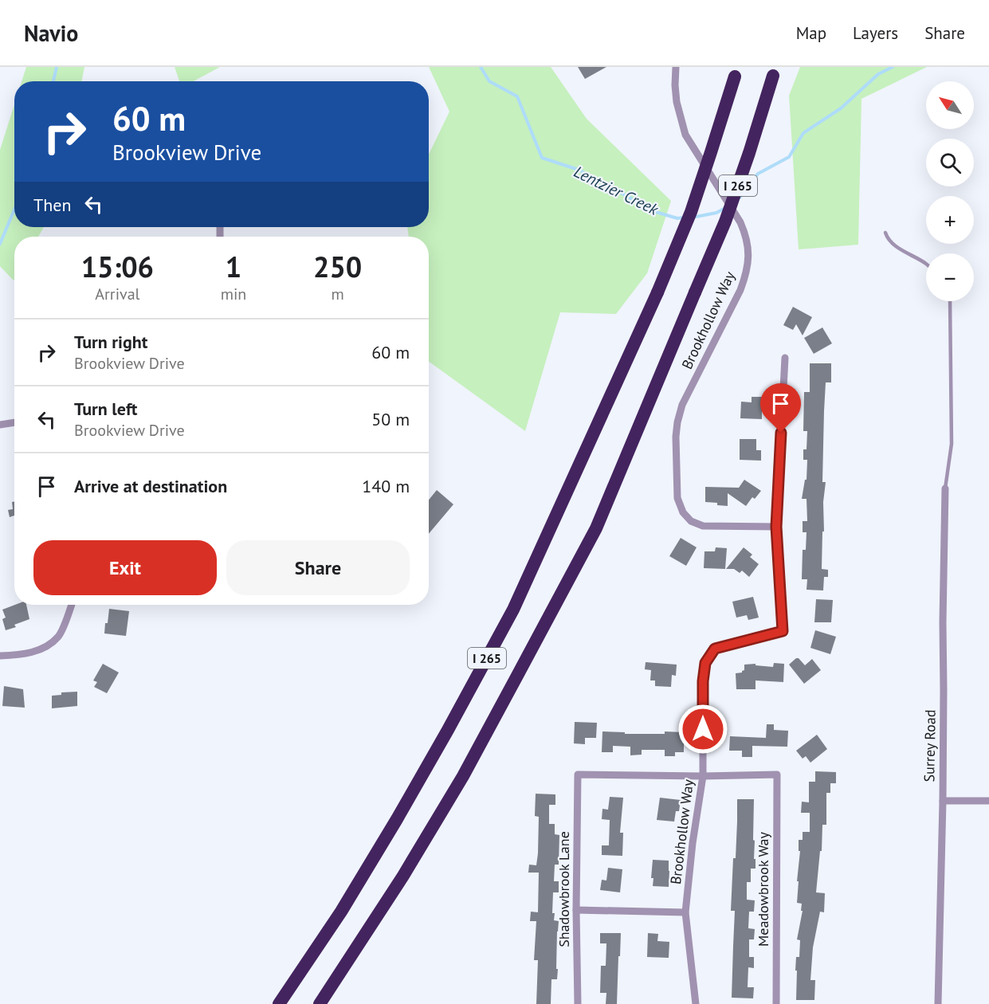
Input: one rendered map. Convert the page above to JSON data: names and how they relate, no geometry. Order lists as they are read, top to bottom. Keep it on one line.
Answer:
{"streets":{"highway":["I 265"],"street":["Brookhollow Way","Surrey Road","Shadowbrook Lane","Meadowbrook Way"]},"crossings":[["Brookhollow Way","Shadowbrook Lane"],["Brookhollow Way","Meadowbrook Way"],["Shadowbrook Lane","Meadowbrook Way"]],"water":["Lentzier Creek"],"north":"top left","page":{"header":"Navio","nav":["Map","Layers","Share"],"map_buttons":["+","−"],"turn":["60 m","Brookview Drive"],"then":"Then","eta":["15:06","Arrival","1","min","250","m"],"list":[{"name":"Turn right","note":"Brookview Drive","value":"60 m"},{"name":"Turn left","note":"Brookview Drive","value":"50 m"},{"name":"Arrive at destination","value":"140 m"}],"buttons":["Exit","Share"]}}
